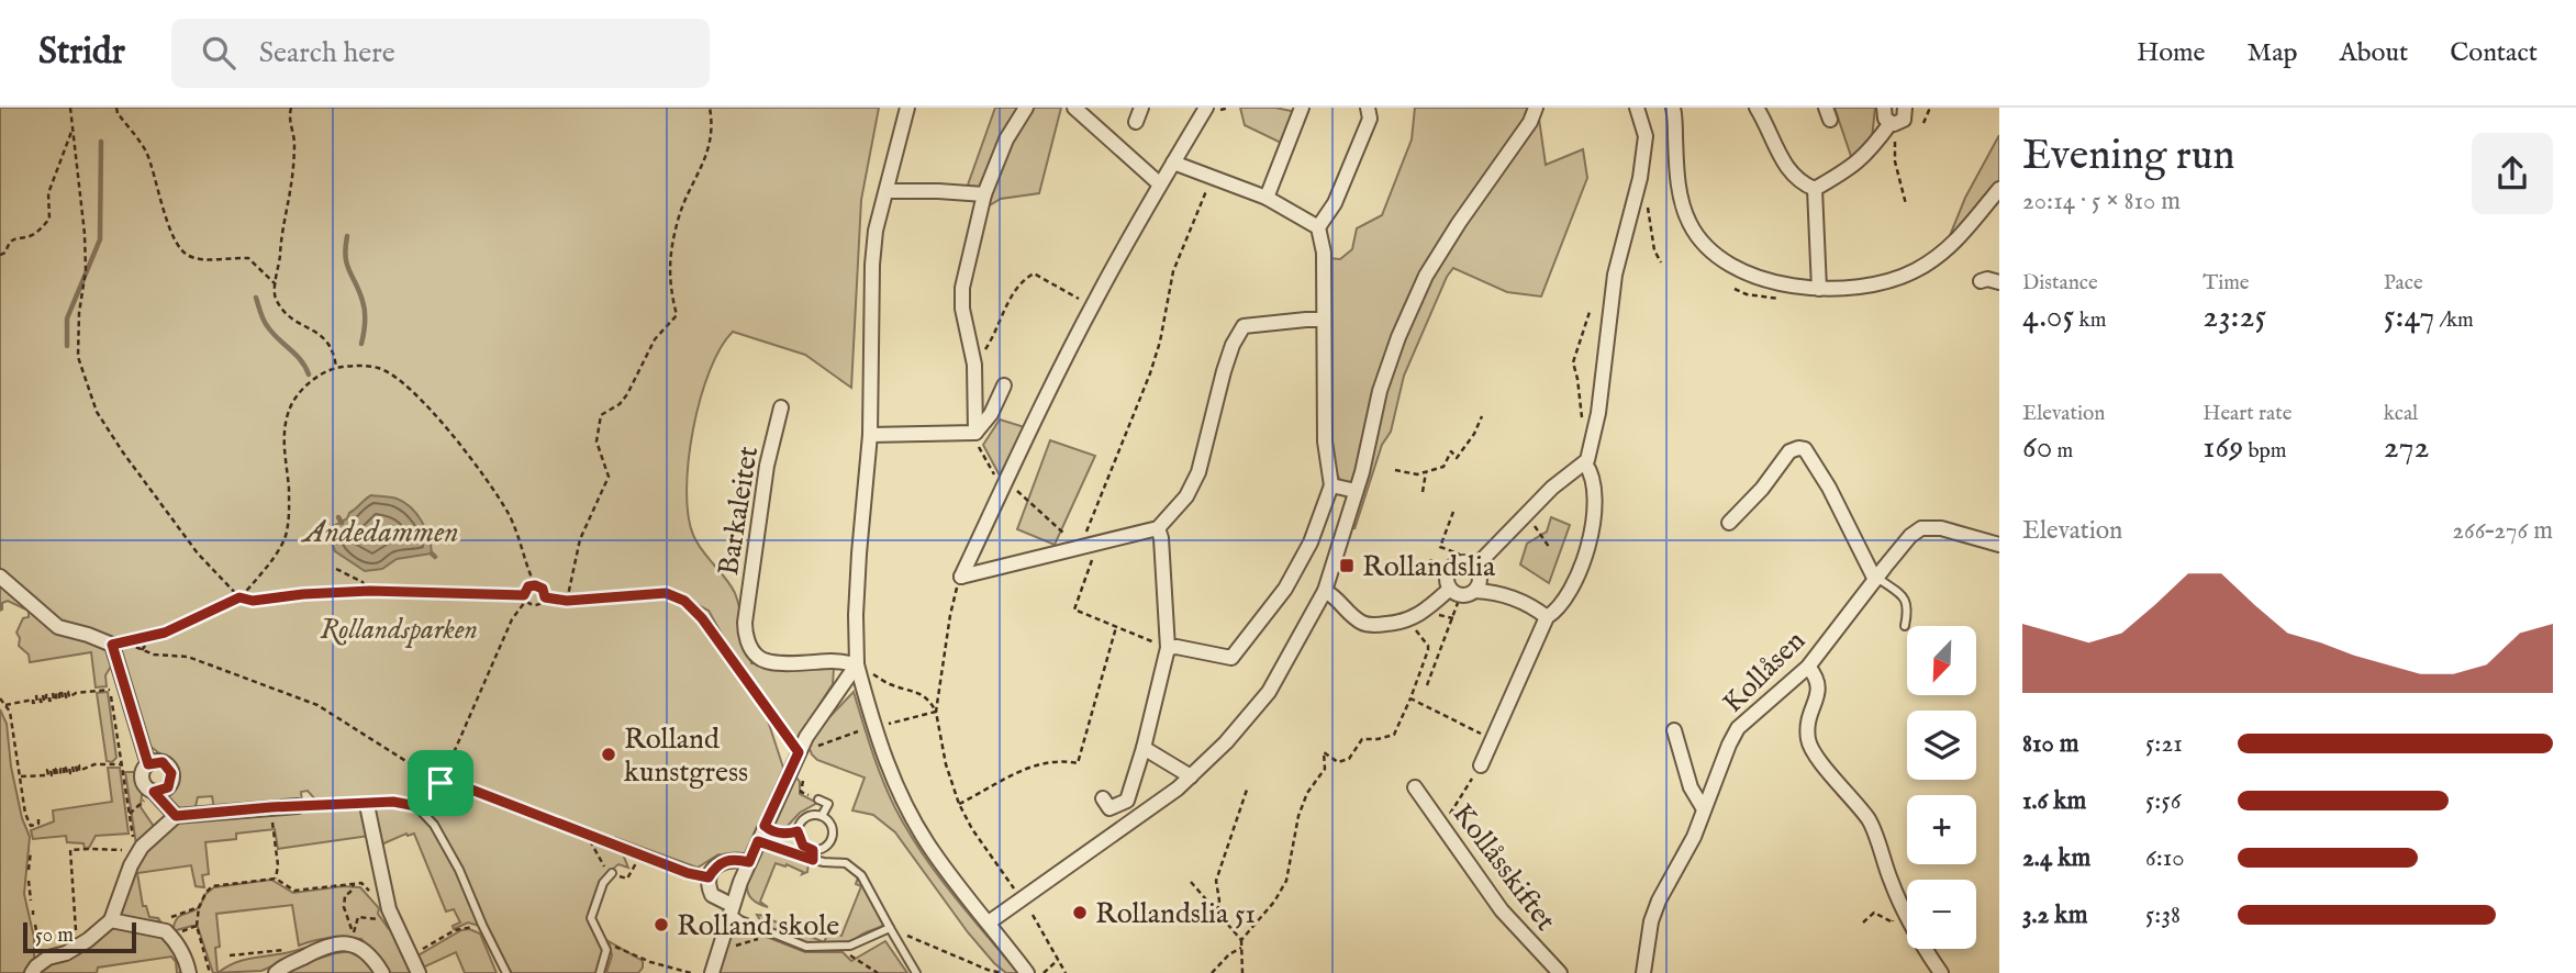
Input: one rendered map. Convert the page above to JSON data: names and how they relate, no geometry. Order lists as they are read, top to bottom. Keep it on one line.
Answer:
{"streets":{"street":["Barkaleitet","Kollåsen","Kollåsskiftet"]},"water":["Andedammen"],"parks":["Rollandsparken"],"places":{"transit":["Rollandslia"],"other":["Rolland kunstgress","Rollandslia 51","Rolland skole"]},"scale_bar":"50 m","north":"bottom left","page":{"header":"Stridr","search":"Search here","nav":["Home","Map","About","Contact"],"heading":["Evening run","20:14 · 5 × 810 m"],"stats":[["Distance","4.05 km"],["Time","23:25"],["Pace","5:47 /km"],["Elevation","60 m"],["Heart rate","169 bpm"],["kcal","272"]],"chart":["Elevation","266–276 m"],"map_buttons":["+","−"],"list":[{"name":"810 m","note":"5:21"},{"name":"1.6 km","note":"5:56"},{"name":"2.4 km","note":"6:10"},{"name":"3.2 km","note":"5:38"}],"scale":"50 m"}}
